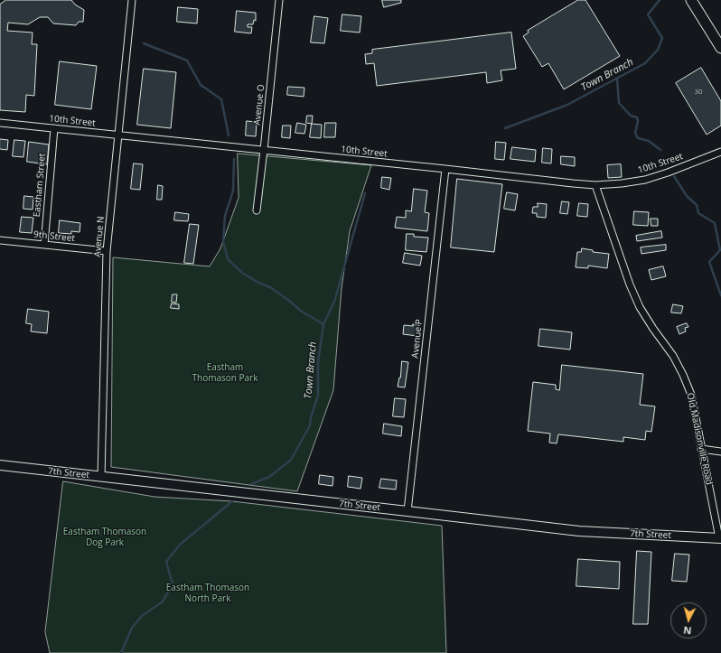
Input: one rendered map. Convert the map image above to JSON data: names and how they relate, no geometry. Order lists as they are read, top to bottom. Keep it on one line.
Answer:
{"streets":{"street":["Avenue O","10th Street","Eastham Street","9th Street","Avenue N","Avenue P","Old Madisonville Road","7th Street"]},"crossings":[["Avenue O","10th Street"],["10th Street","Eastham Street"],["10th Street","Avenue N"],["10th Street","Avenue P"],["10th Street","Old Madisonville Road"],["Eastham Street","9th Street"],["9th Street","Avenue N"],["Avenue N","7th Street"],["Avenue P","7th Street"],["Old Madisonville Road","7th Street"]],"water":["Town Branch"],"parks":["Eastham Thomason Park","Eastham Thomason Dog Park","Eastham Thomason North Park"],"house_numbers":["30"],"north":"bottom"}
